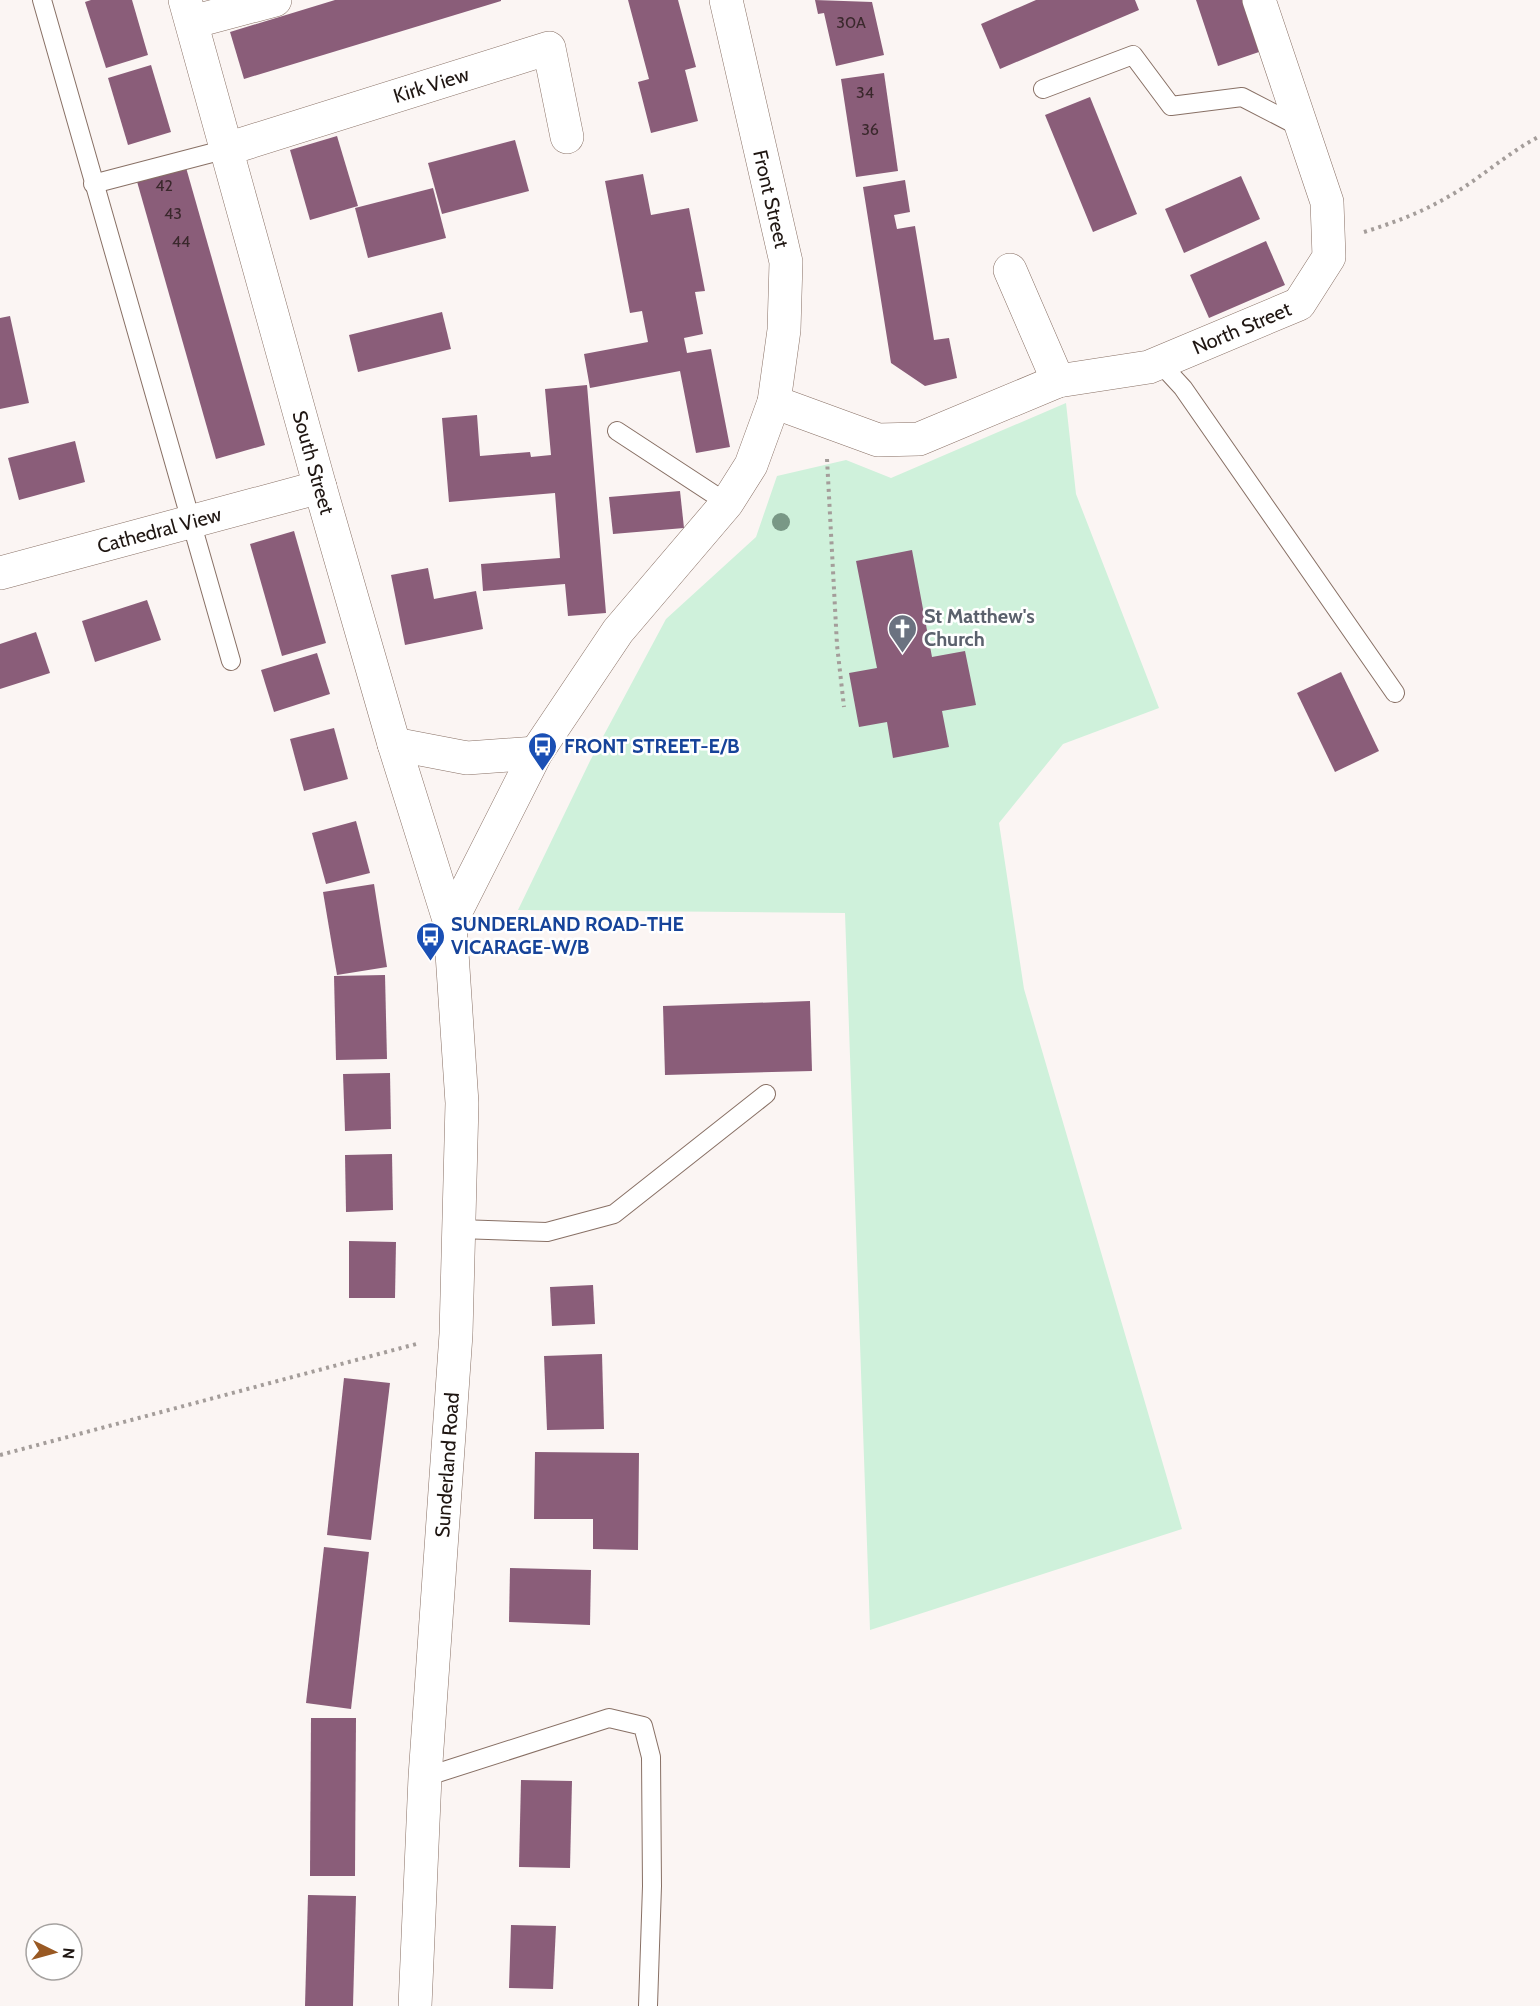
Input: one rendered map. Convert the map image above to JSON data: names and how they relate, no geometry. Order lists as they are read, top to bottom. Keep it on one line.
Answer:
{"streets":{"street":["Kirk View","Front Street","North Street","South Street","Cathedral View","Sunderland Road"]},"crossings":[["Kirk View","South Street"],["Front Street","North Street"],["Front Street","South Street"],["Front Street","Sunderland Road"],["South Street","Cathedral View"],["South Street","Sunderland Road"]],"places":{"church":["St Matthew's Church"],"bus stop":["FRONT STREET-E/B","SUNDERLAND ROAD-THE VICARAGE-W/B"]},"house_numbers":["30A","34","36","42","43","44"],"north":"right"}
